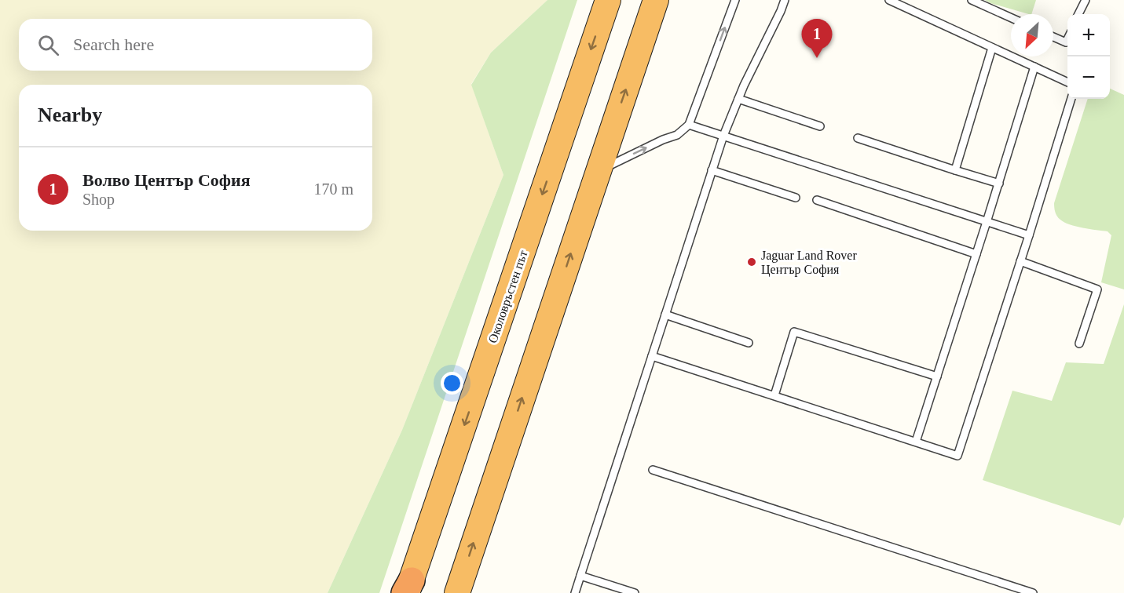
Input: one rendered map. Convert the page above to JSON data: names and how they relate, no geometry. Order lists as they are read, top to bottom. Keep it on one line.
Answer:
{"streets":{"highway":["Околовръстен път"]},"places":["Jaguar Land Rover Център София"],"north":"bottom left","page":{"map_buttons":["+","−"],"pins":"1","search":"Search here","heading":"Nearby","list":[{"mark":"1","name":"Волво Център София","note":"Shop","value":"170 m"}]}}
